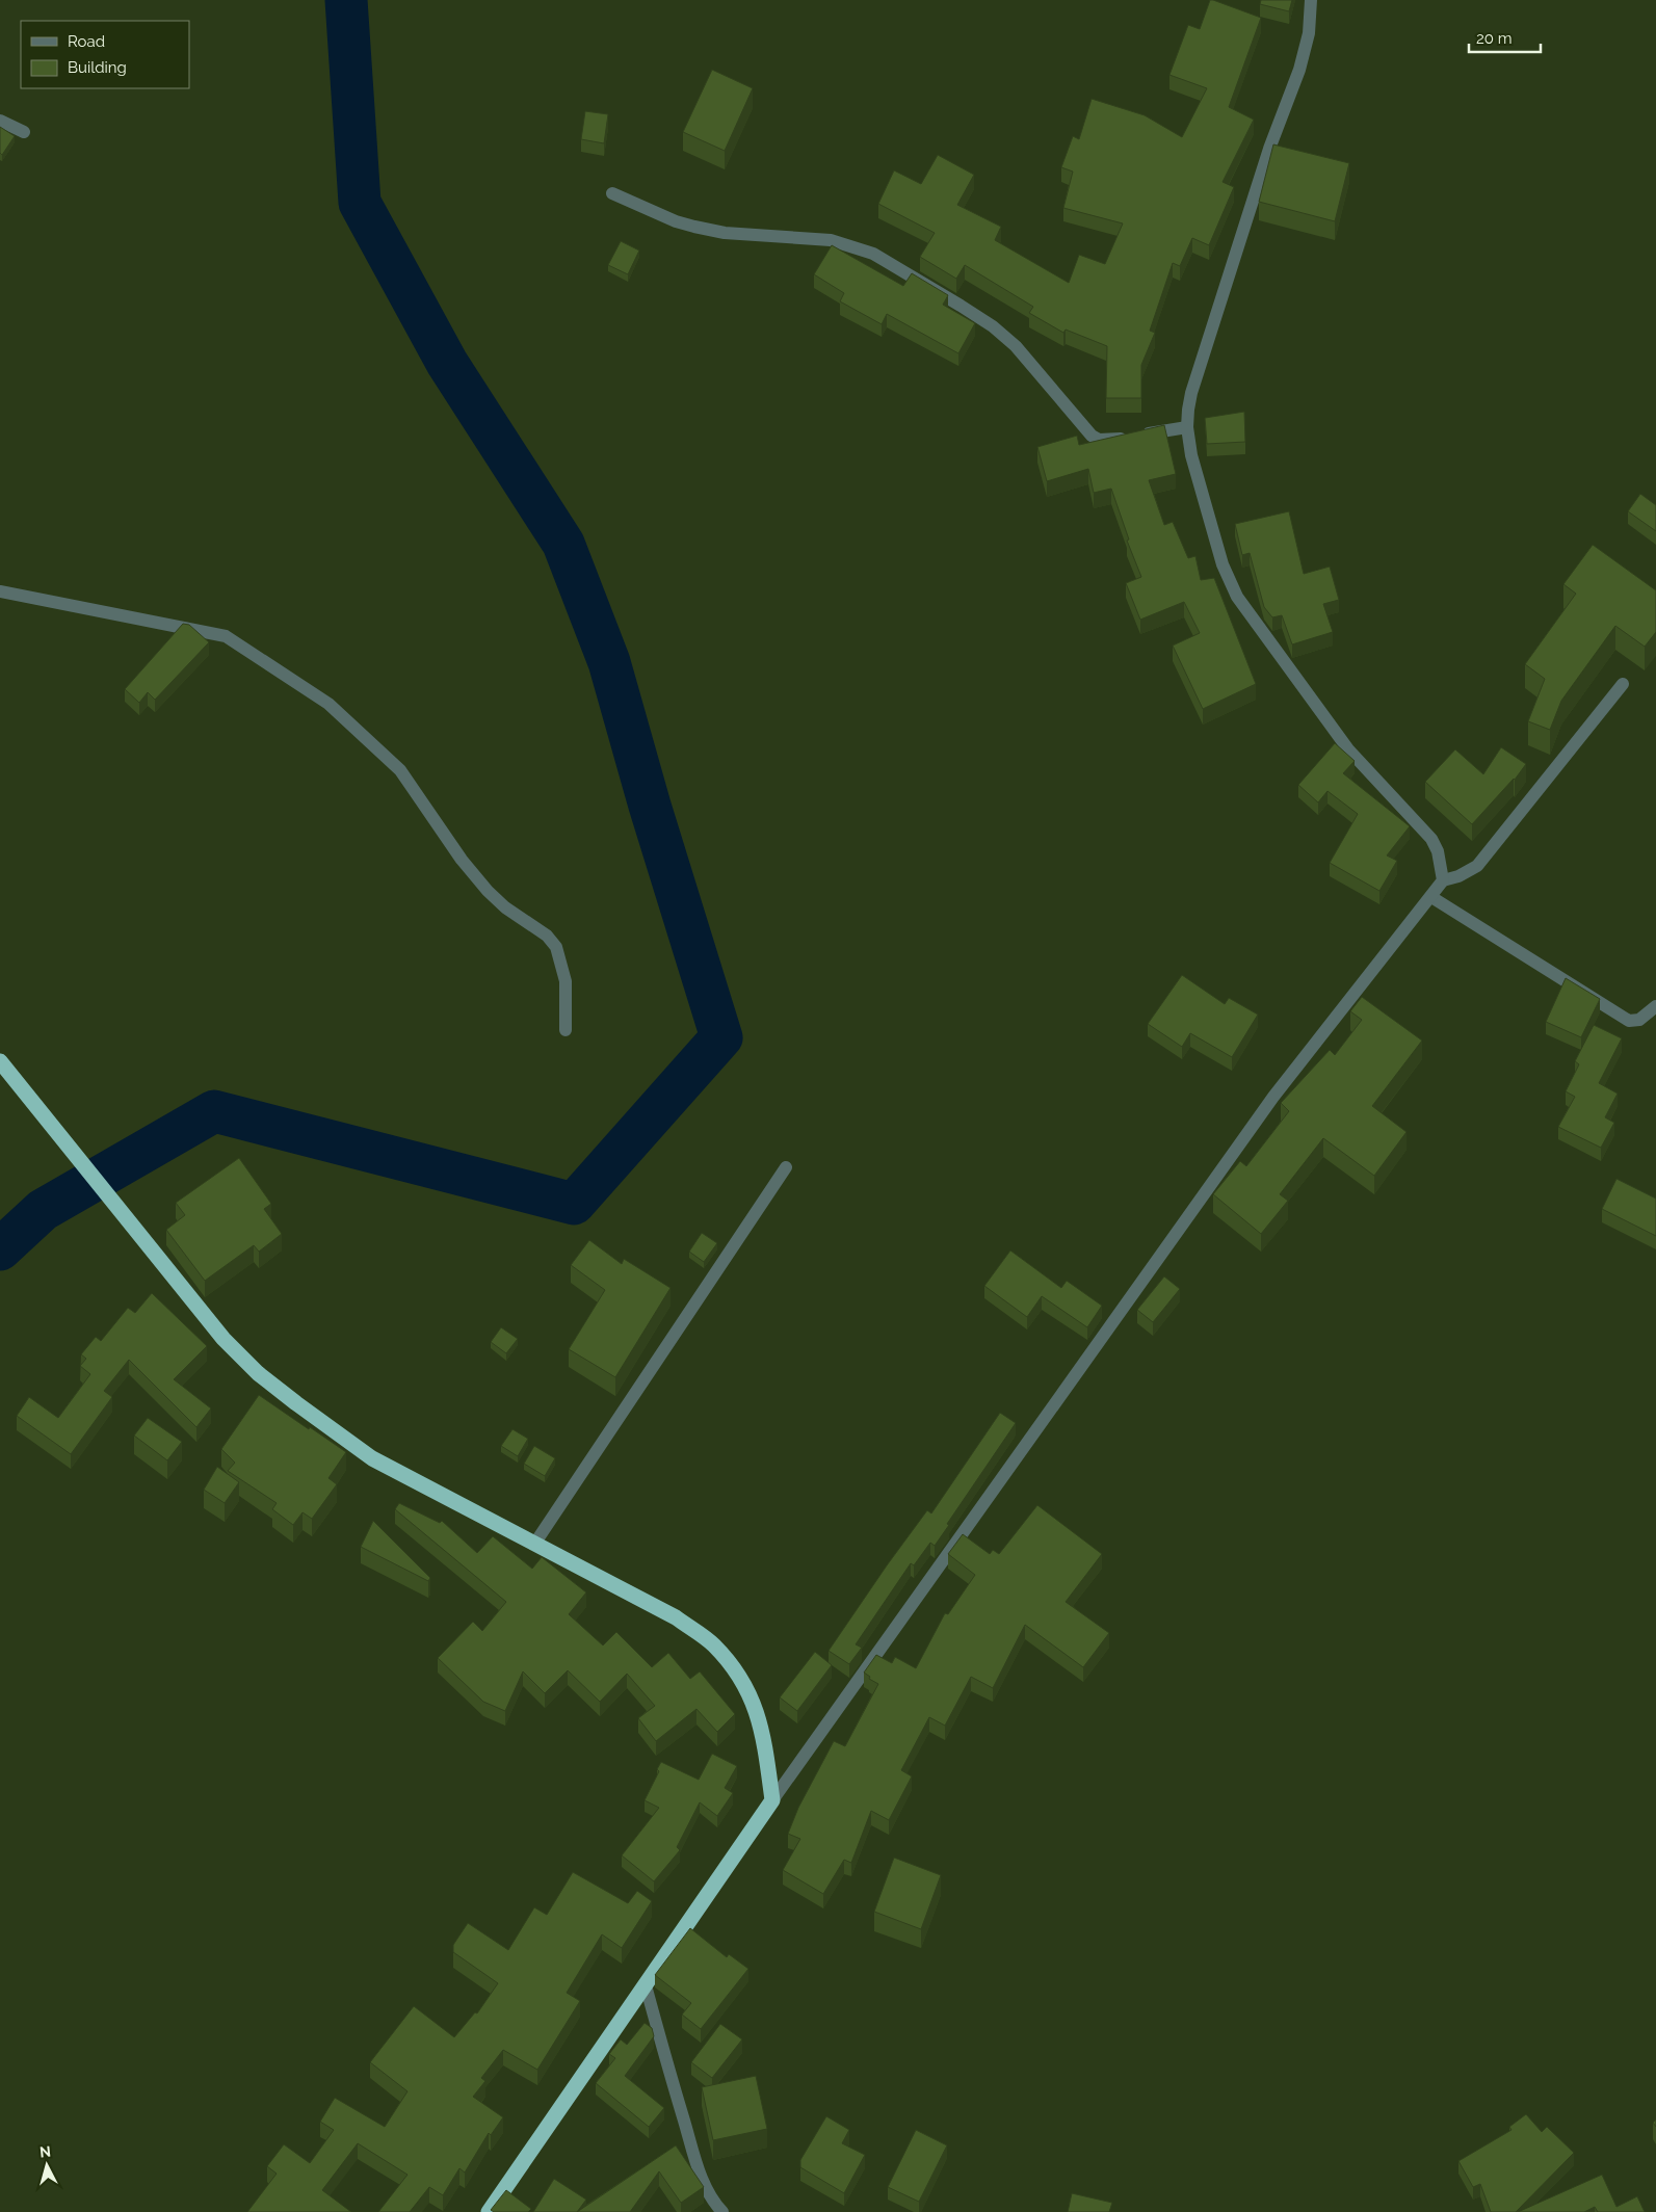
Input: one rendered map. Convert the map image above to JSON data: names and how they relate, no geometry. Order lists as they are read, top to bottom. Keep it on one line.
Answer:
{"legend":["Road","Building"],"scale_bar":"20 m","north":"top"}
